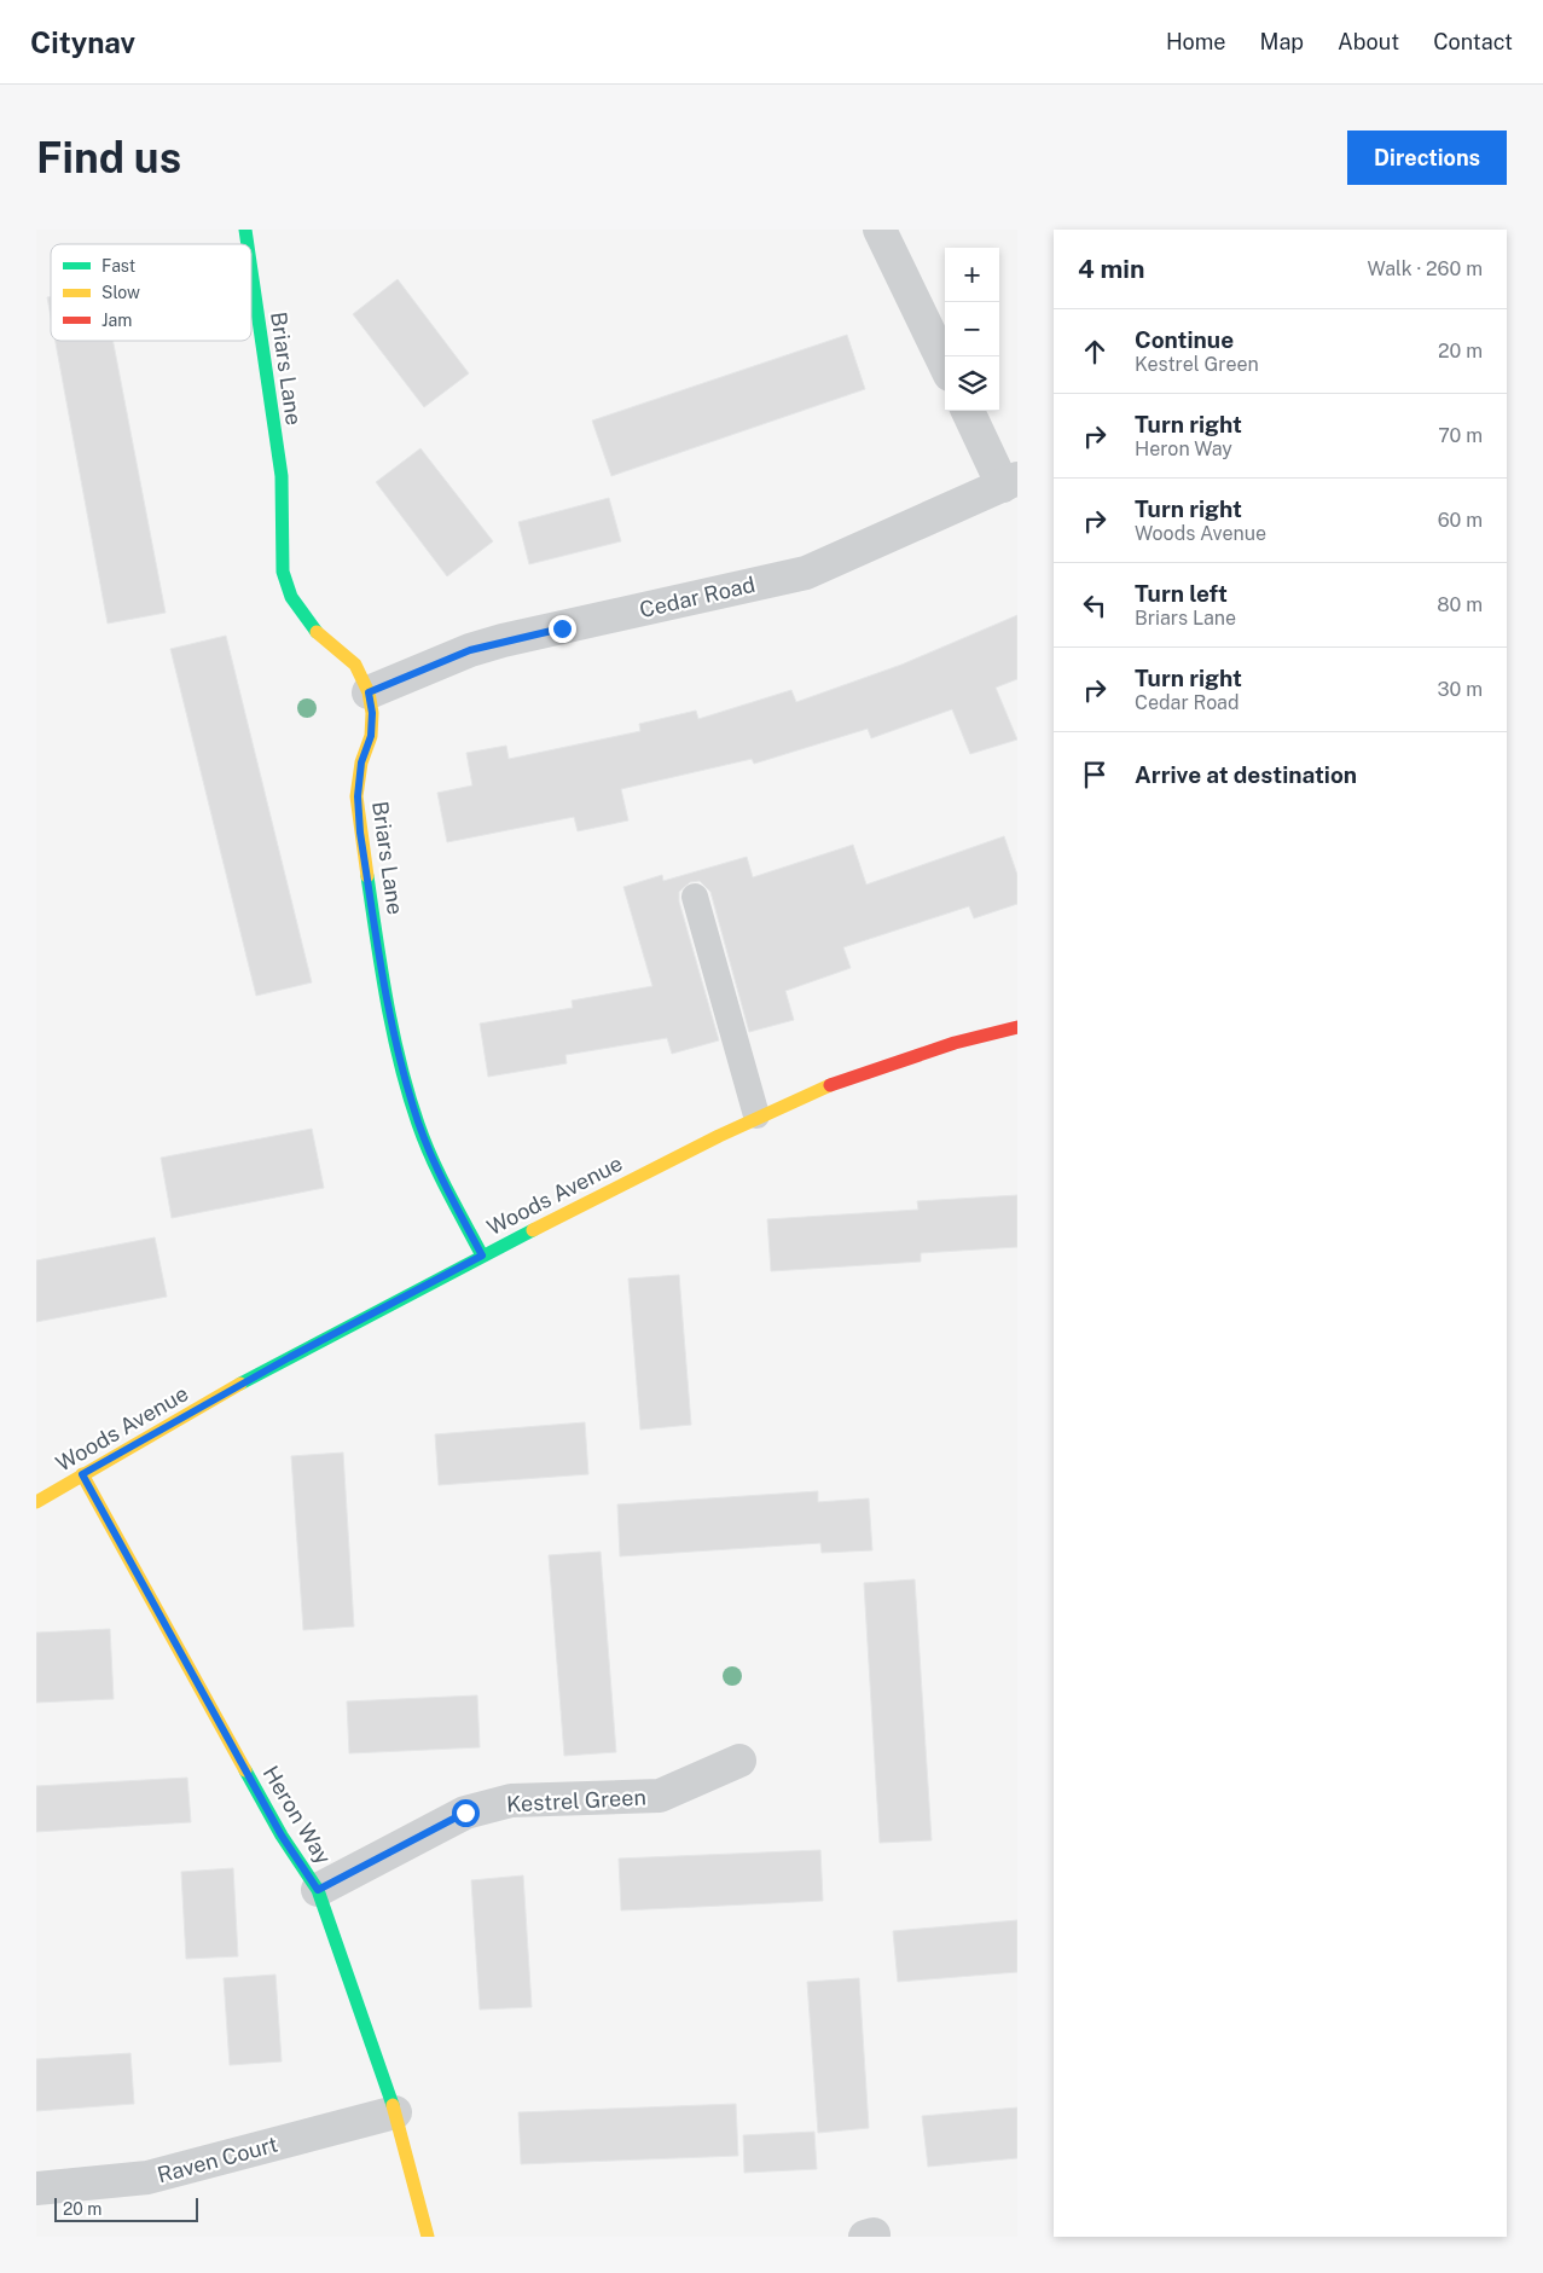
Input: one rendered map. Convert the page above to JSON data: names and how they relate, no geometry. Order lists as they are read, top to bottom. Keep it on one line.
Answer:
{"streets":{"street":["Briars Lane","Cedar Road","Woods Avenue","Kestrel Green","Heron Way","Raven Court"]},"crossings":[["Briars Lane","Cedar Road"],["Briars Lane","Woods Avenue"],["Woods Avenue","Heron Way"],["Kestrel Green","Heron Way"],["Heron Way","Raven Court"]],"legend":["Fast","Slow","Jam"],"scale_bar":"20 m","page":{"header":"Citynav","nav":["Home","Map","About","Contact"],"buttons":"Directions","title":"Find us","heading":["4 min","Walk · 260 m"],"map_buttons":["+","−"],"list":[["Continue","Kestrel Green","20 m"],["Turn right","Heron Way","70 m"],["Turn right","Woods Avenue","60 m"],["Turn left","Briars Lane","80 m"],["Turn right","Cedar Road","30 m"],"Arrive at destination"],"scale":"20 m"}}
